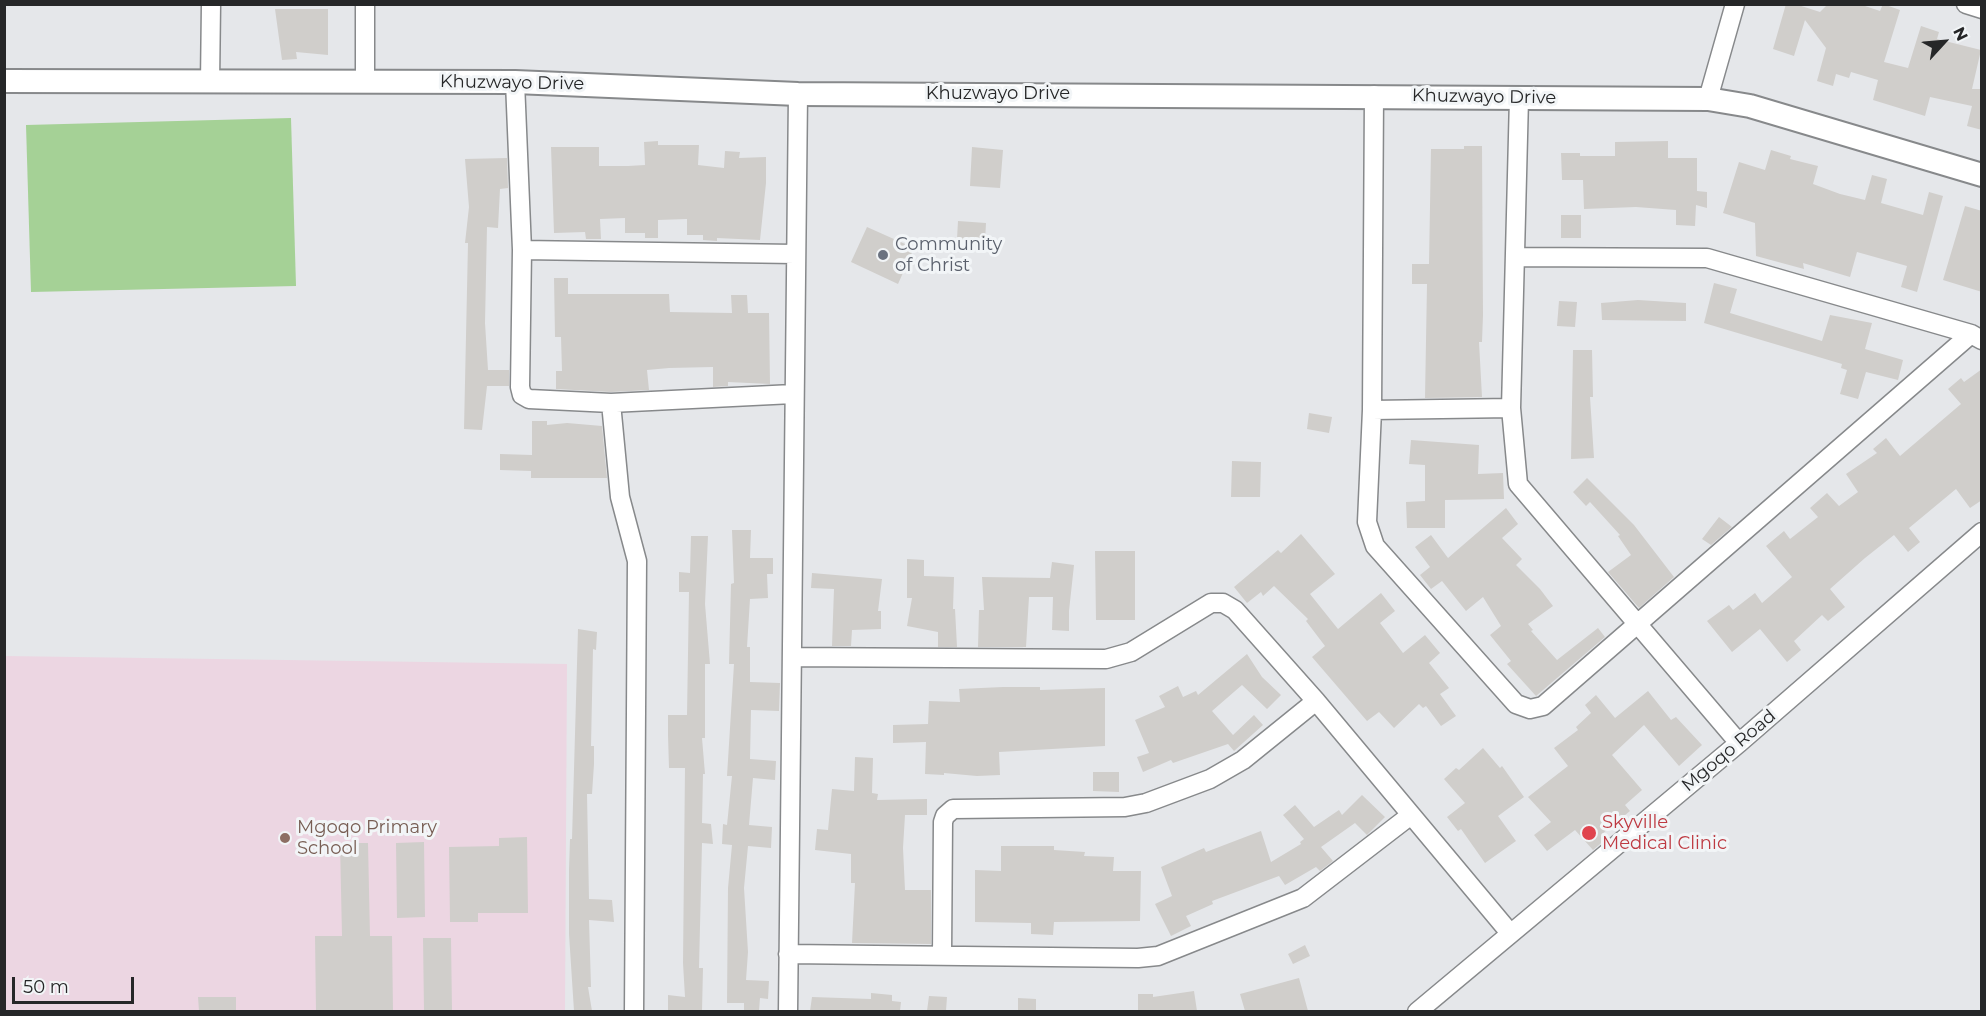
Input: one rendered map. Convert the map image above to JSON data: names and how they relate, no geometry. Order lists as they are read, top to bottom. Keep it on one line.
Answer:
{"streets":{"street":["Khuzwayo Drive","Mgoqo Road"]},"places":["Community of Christ","Skyville Medical Clinic","Mgoqo Primary School"],"scale_bar":"50 m","north":"top right"}
